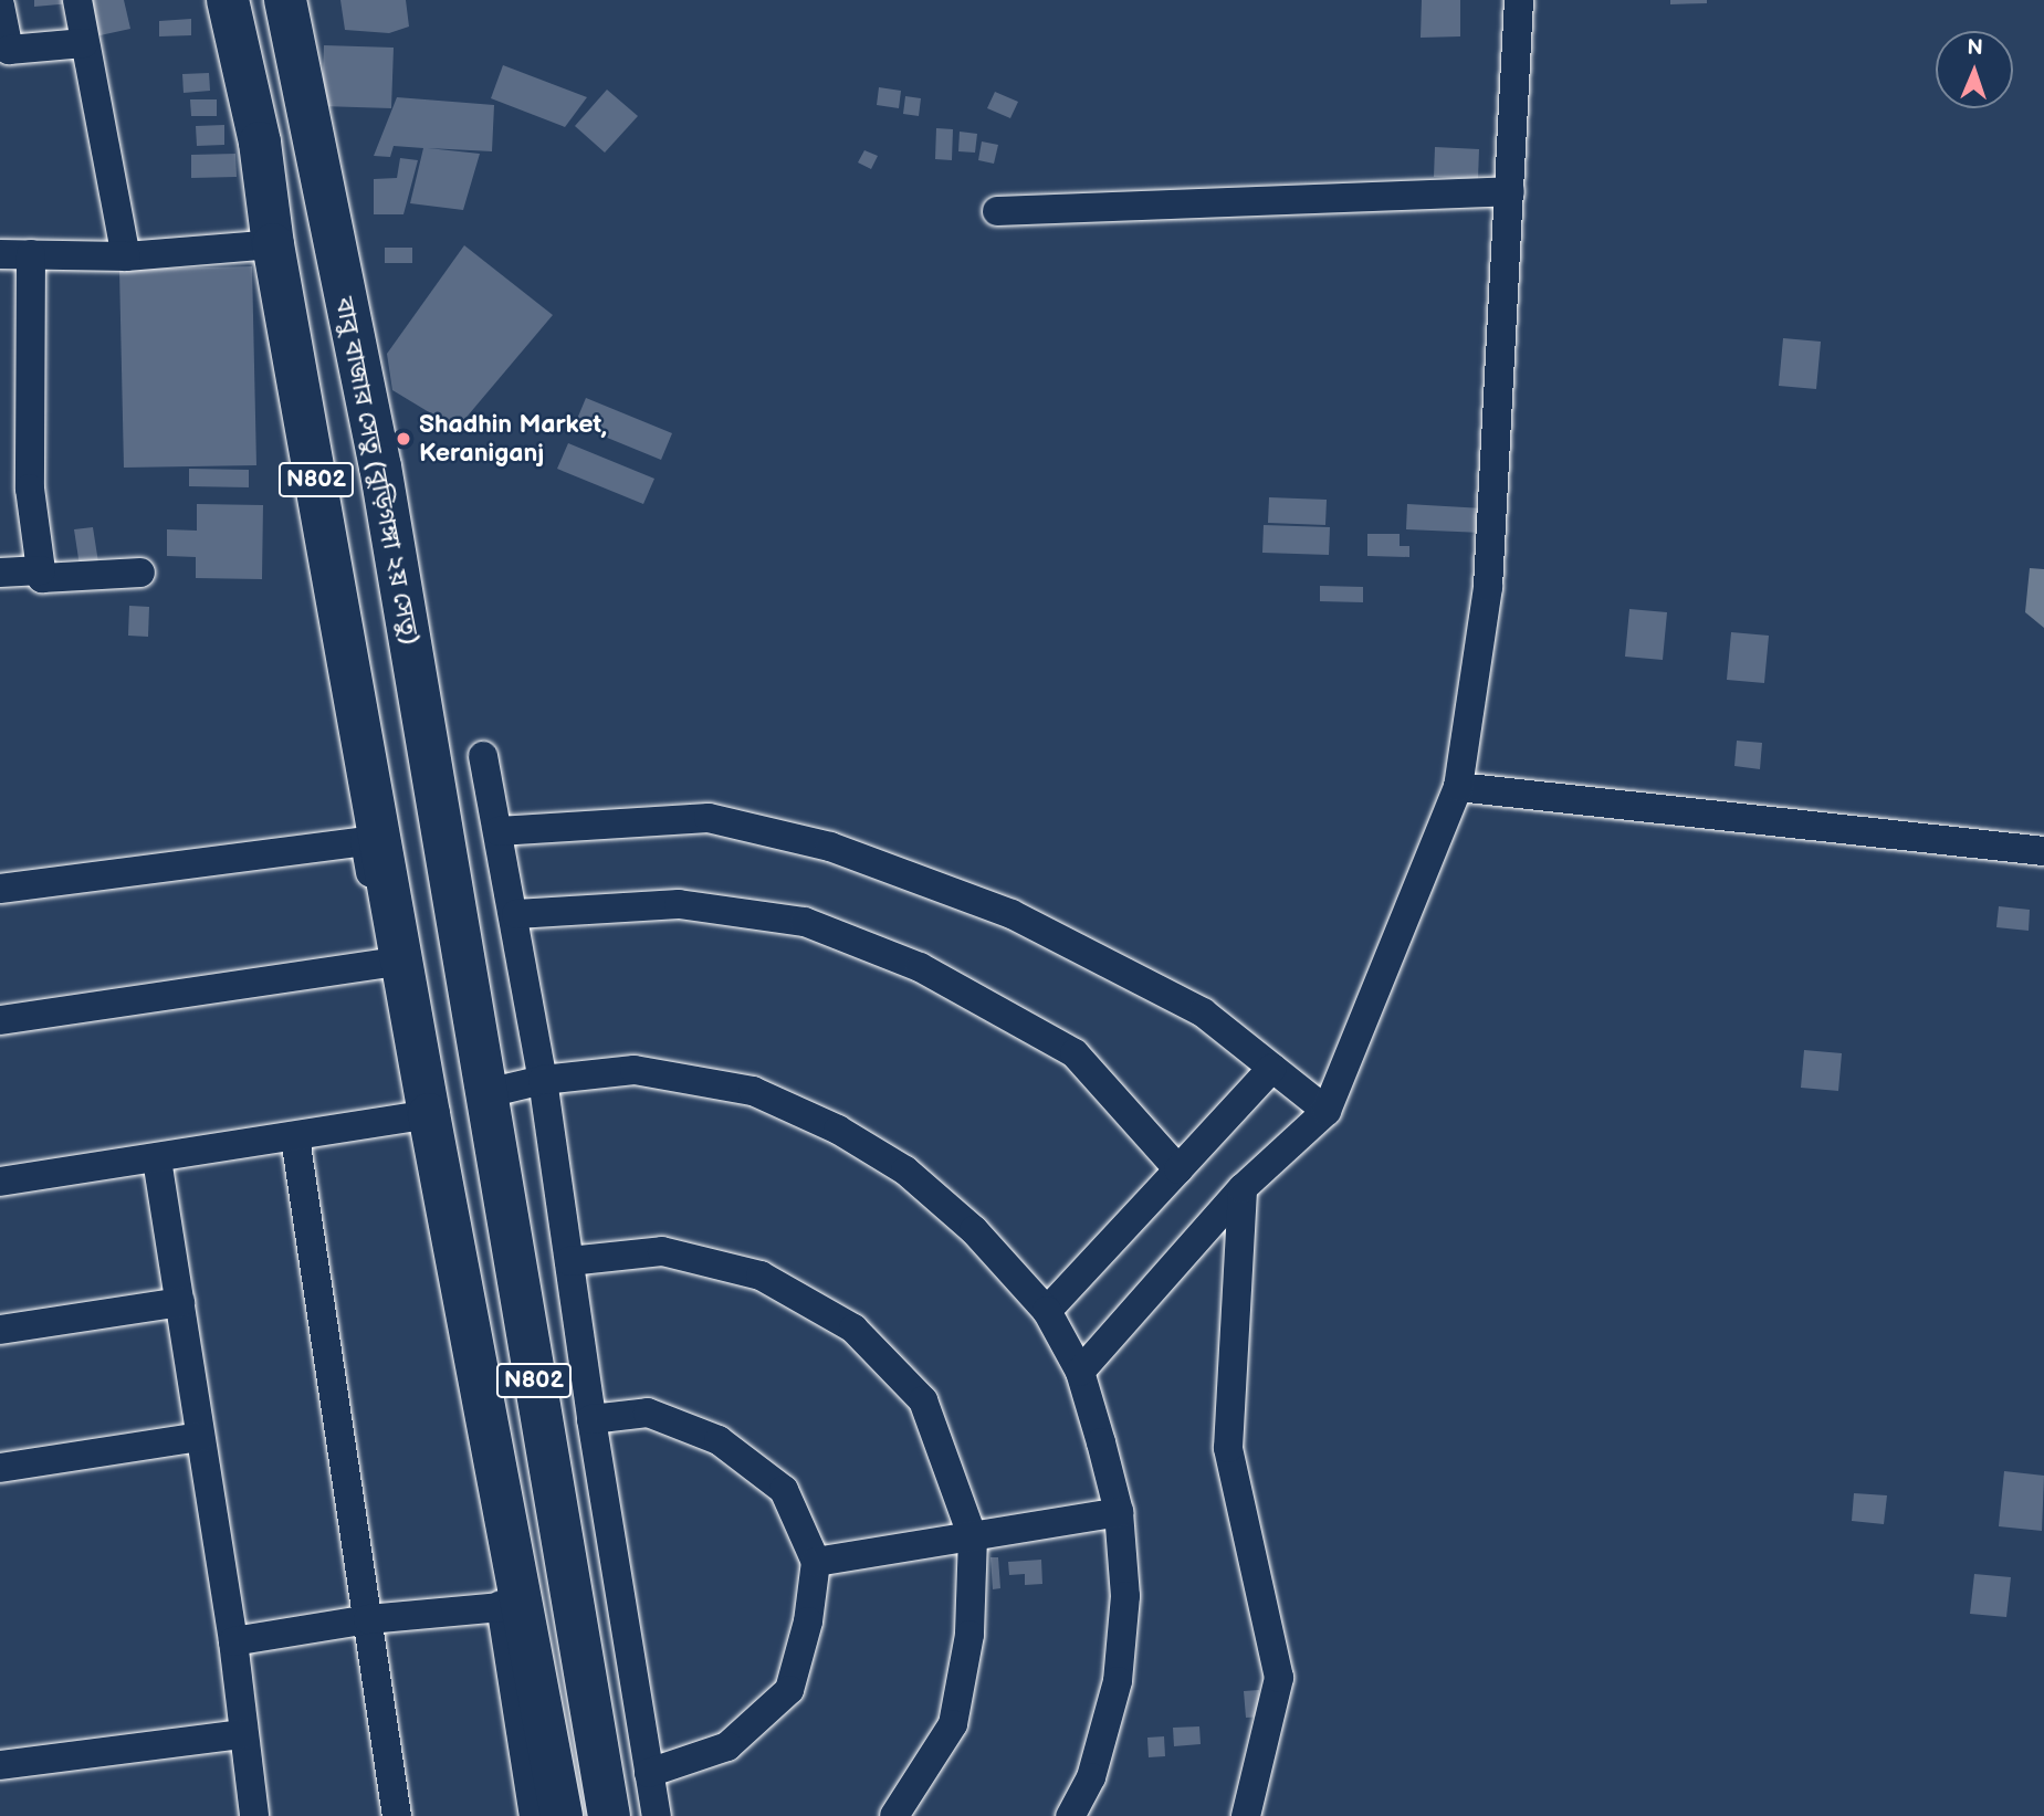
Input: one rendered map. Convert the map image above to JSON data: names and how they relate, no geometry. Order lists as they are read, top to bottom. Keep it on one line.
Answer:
{"streets":{"highway":["বাবু বাজার সেতু (বুড়িগঙ্গা ২য় সেতু)","N802"]},"crossings":[["বাবু বাজার সেতু (বুড়িগঙ্গা ২য় সেতু)","N802"]],"places":["Shadhin Market, Keraniganj"],"north":"top"}
